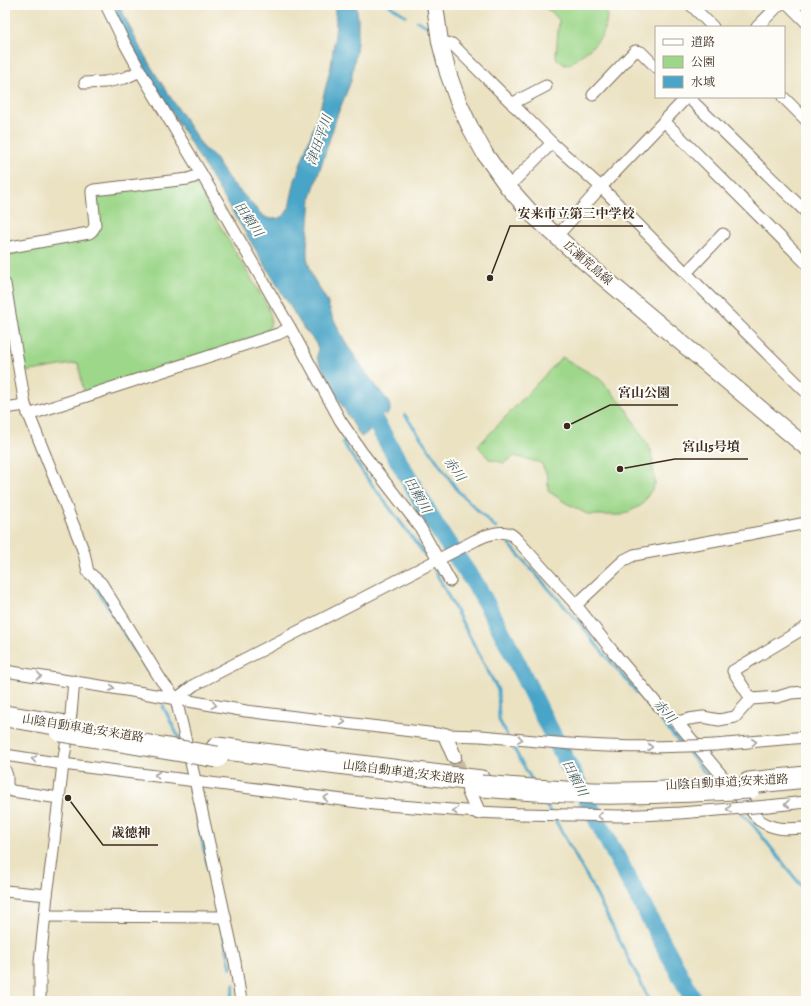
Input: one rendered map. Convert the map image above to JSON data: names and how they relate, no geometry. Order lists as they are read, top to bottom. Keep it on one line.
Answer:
{"streets":{"highway":["山陰自動車道;安来道路"],"main road":["広瀬荒島線"]},"water":["津田平川","田頼川","赤川"],"places":["安来市立第三中学校","宮山公園","宮山5号墳","歳徳神"],"legend":["道路","公園","水域"]}
